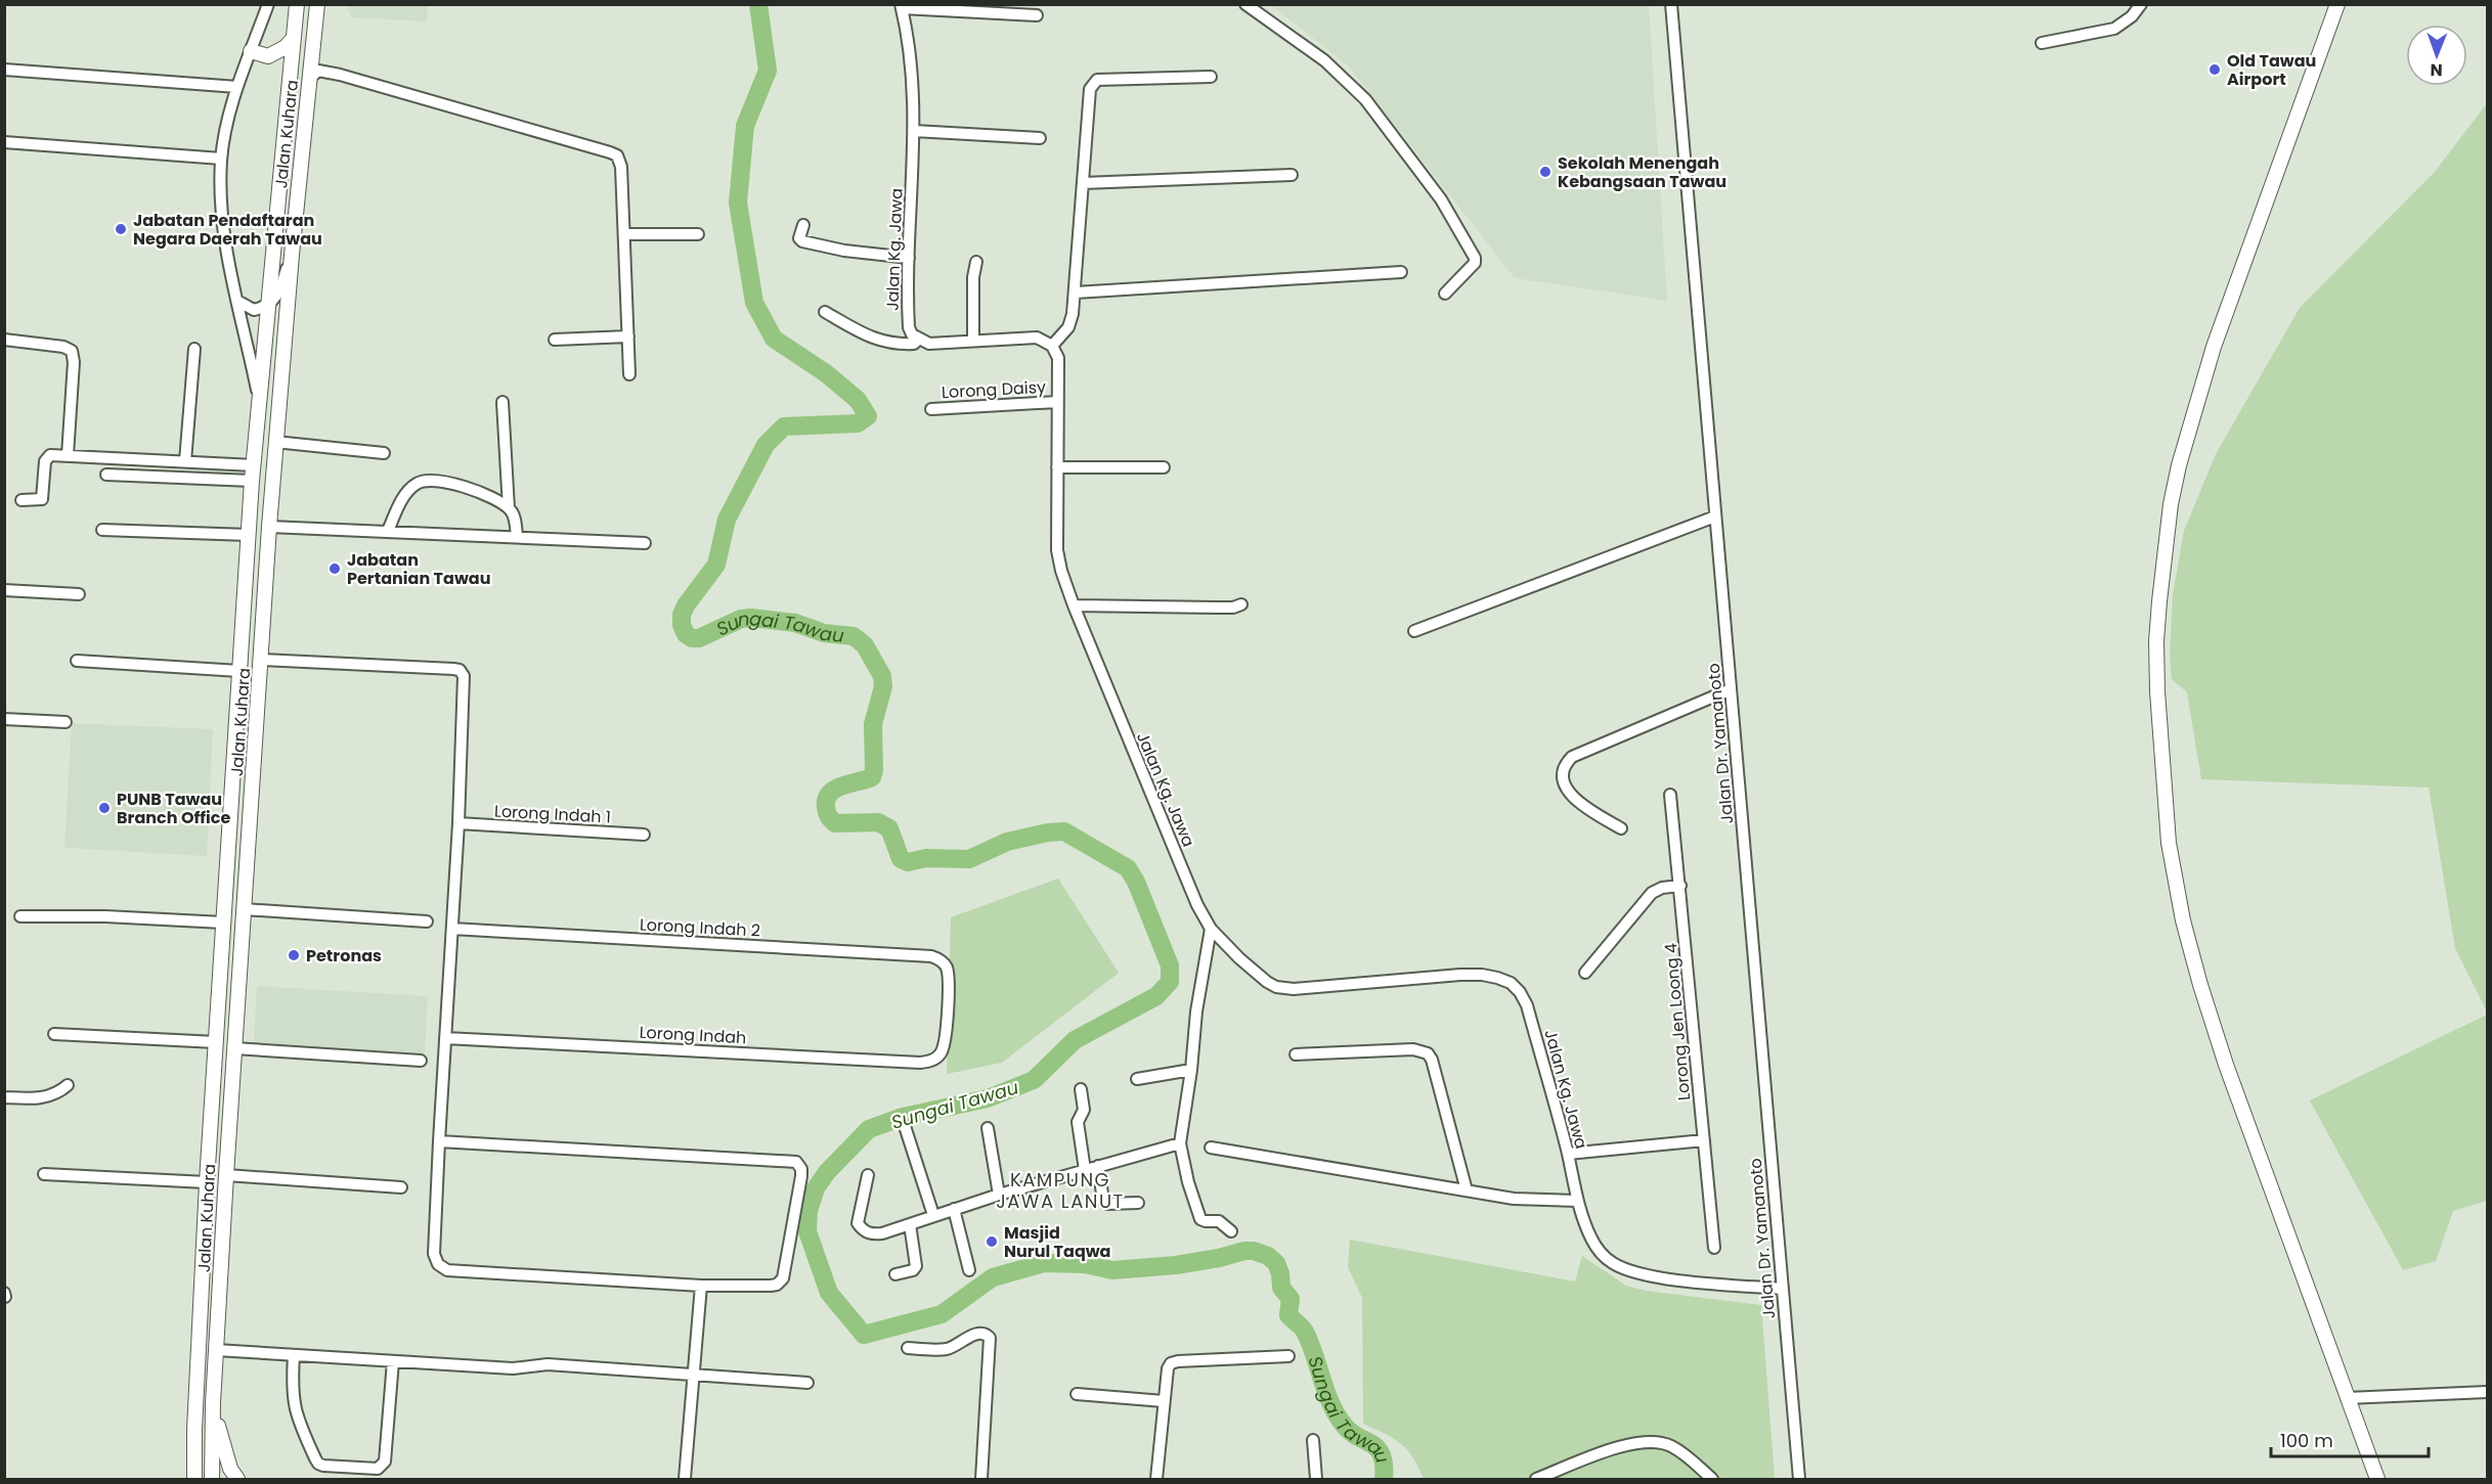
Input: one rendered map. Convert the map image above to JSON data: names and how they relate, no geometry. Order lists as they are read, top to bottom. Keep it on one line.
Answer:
{"streets":{"main road":["Jalan Kuhara"],"street":["Jalan Kg. Jawa","Lorong Daisy","Jalan Dr. Yamanoto","Lorong Indah 1","Lorong Indah 2","Lorong Jen Loong 4","Lorong Indah"]},"crossings":[["Jalan Kg. Jawa","Lorong Daisy"],["Jalan Kg. Jawa","Jalan Dr. Yamanoto"],["Lorong Indah 2","Lorong Indah"]],"districts":["KAMPUNG JAWA LANUT"],"water":["Sungai Tawau"],"places":["Old Tawau Airport","Sekolah Menengah Kebangsaan Tawau","Jabatan Pendaftaran Negara Daerah Tawau","Jabatan Pertanian Tawau","PUNB Tawau Branch Office","Petronas","Masjid Nurul Taqwa"],"scale_bar":"100 m","north":"bottom"}
